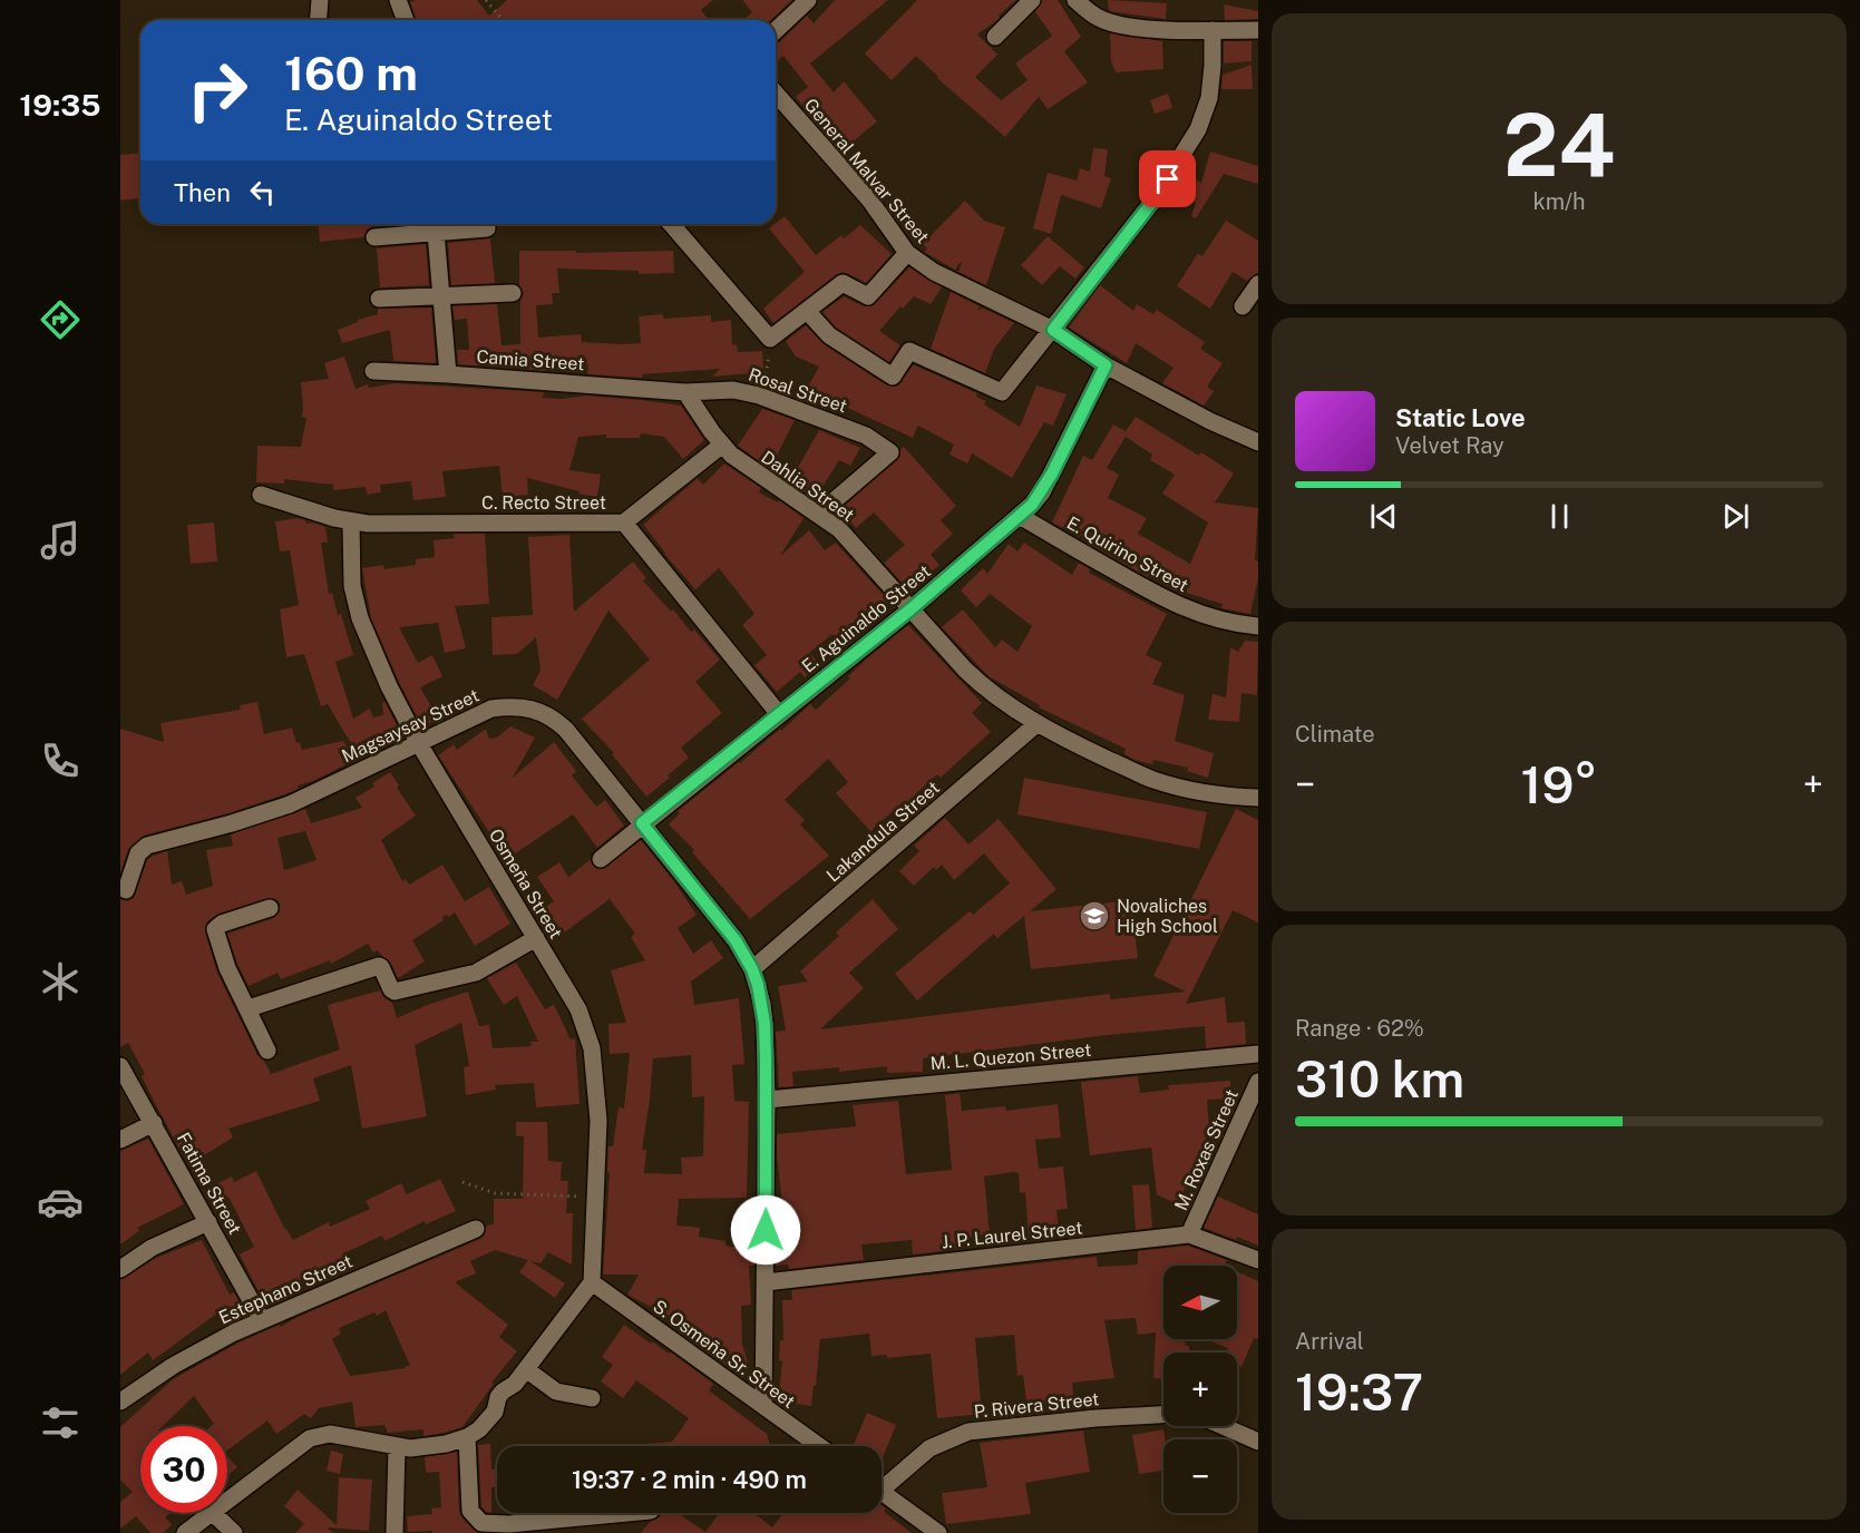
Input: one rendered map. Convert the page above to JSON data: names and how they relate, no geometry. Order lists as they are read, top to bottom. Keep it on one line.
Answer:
{"streets":{"street":["General Malvar Street","Camia Street","Rosal Street","Dahlia Street","C. Recto Street","E. Quirino Street","E. Aguinaldo Street","Magsaysay Street","Lakandula Street","Osmeña Street","M. L. Quezon Street","M. Roxas Street","Fatima Street","J. P. Laurel Street","Estephano Street","S. Osmeña Sr. Street","P. Rivera Street"]},"crossings":[["General Malvar Street","E. Aguinaldo Street"],["Camia Street","Rosal Street"],["Camia Street","Dahlia Street"],["Rosal Street","Dahlia Street"],["Dahlia Street","E. Aguinaldo Street"],["Dahlia Street","Lakandula Street"],["C. Recto Street","E. Aguinaldo Street"],["C. Recto Street","Osmeña Street"],["E. Quirino Street","E. Aguinaldo Street"],["E. Aguinaldo Street","Magsaysay Street"],["Magsaysay Street","Lakandula Street"],["Magsaysay Street","Osmeña Street"],["Magsaysay Street","M. L. Quezon Street"],["Magsaysay Street","J. P. Laurel Street"],["Magsaysay Street","S. Osmeña Sr. Street"],["Osmeña Street","S. Osmeña Sr. Street"],["M. Roxas Street","J. P. Laurel Street"],["Fatima Street","Estephano Street"]],"places":{"school or university":["Novaliches High School"]},"north":"left","page":{"tabs":"19:35","tile":[["24","km/h"],"Climate",["Range · 62%","310 km"],["Arrival","19:37"]],"turn":["160 m","E. Aguinaldo Street"],"then":"Then","song":["Static Love","Velvet Ray"],"heat":["−","19°","+"],"map_buttons":["+","−"],"limit":"30","trip":"19:37 · 2 min · 490 m"}}
